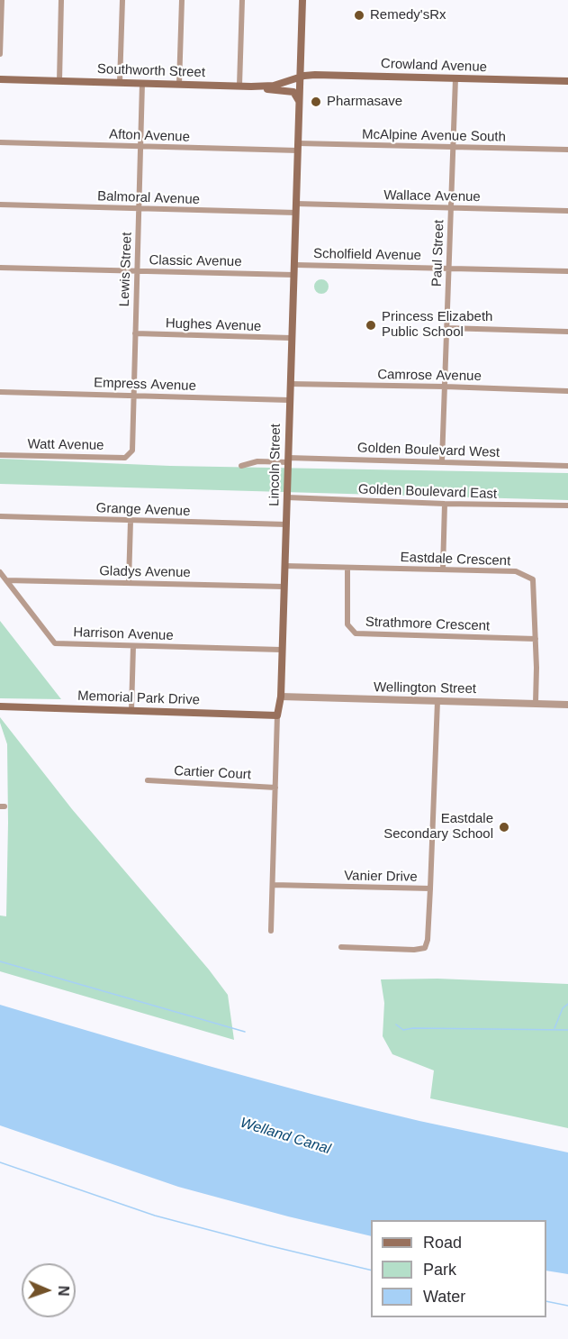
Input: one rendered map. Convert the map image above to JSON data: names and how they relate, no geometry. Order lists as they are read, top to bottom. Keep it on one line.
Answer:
{"streets":{"main road":["Crowland Avenue","Southworth Street","Lincoln Street","Memorial Park Drive"],"street":["Afton Avenue","McAlpine Avenue South","Wallace Avenue","Balmoral Avenue","Paul Street","Scholfield Avenue","Classic Avenue","Lewis Street","Hughes Avenue","Camrose Avenue","Empress Avenue","Watt Avenue","Golden Boulevard West","Golden Boulevard East","Grange Avenue","Eastdale Crescent","Gladys Avenue","Strathmore Crescent","Harrison Avenue","Wellington Street","Cartier Court","Vanier Drive"]},"crossings":[["Crowland Avenue","Southworth Street"],["Crowland Avenue","Paul Street"],["Crowland Avenue","Lincoln Street"],["Southworth Street","Lewis Street"],["Southworth Street","Lincoln Street"],["Afton Avenue","McAlpine Avenue South"],["Afton Avenue","Lewis Street"],["Afton Avenue","Lincoln Street"],["McAlpine Avenue South","Paul Street"],["McAlpine Avenue South","Lincoln Street"],["Wallace Avenue","Paul Street"],["Wallace Avenue","Lincoln Street"],["Balmoral Avenue","Lewis Street"],["Balmoral Avenue","Lincoln Street"],["Paul Street","Scholfield Avenue"],["Paul Street","Camrose Avenue"],["Paul Street","Golden Boulevard West"],["Scholfield Avenue","Lincoln Street"],["Classic Avenue","Lewis Street"],["Classic Avenue","Lincoln Street"],["Lewis Street","Hughes Avenue"],["Lewis Street","Empress Avenue"],["Lewis Street","Watt Avenue"],["Hughes Avenue","Lincoln Street"],["Camrose Avenue","Lincoln Street"],["Empress Avenue","Lincoln Street"],["Golden Boulevard West","Lincoln Street"],["Lincoln Street","Golden Boulevard East"],["Lincoln Street","Grange Avenue"],["Lincoln Street","Eastdale Crescent"],["Lincoln Street","Gladys Avenue"],["Lincoln Street","Harrison Avenue"],["Lincoln Street","Wellington Street"],["Lincoln Street","Memorial Park Drive"],["Lincoln Street","Cartier Court"],["Lincoln Street","Vanier Drive"],["Eastdale Crescent","Strathmore Crescent"],["Eastdale Crescent","Wellington Street"],["Gladys Avenue","Harrison Avenue"],["Wellington Street","Vanier Drive"]],"water":["Welland Canal"],"places":["Remedy'sRx","Pharmasave","Princess Elizabeth Public School","Eastdale Secondary School"],"legend":["Road","Park","Water"],"north":"right"}
